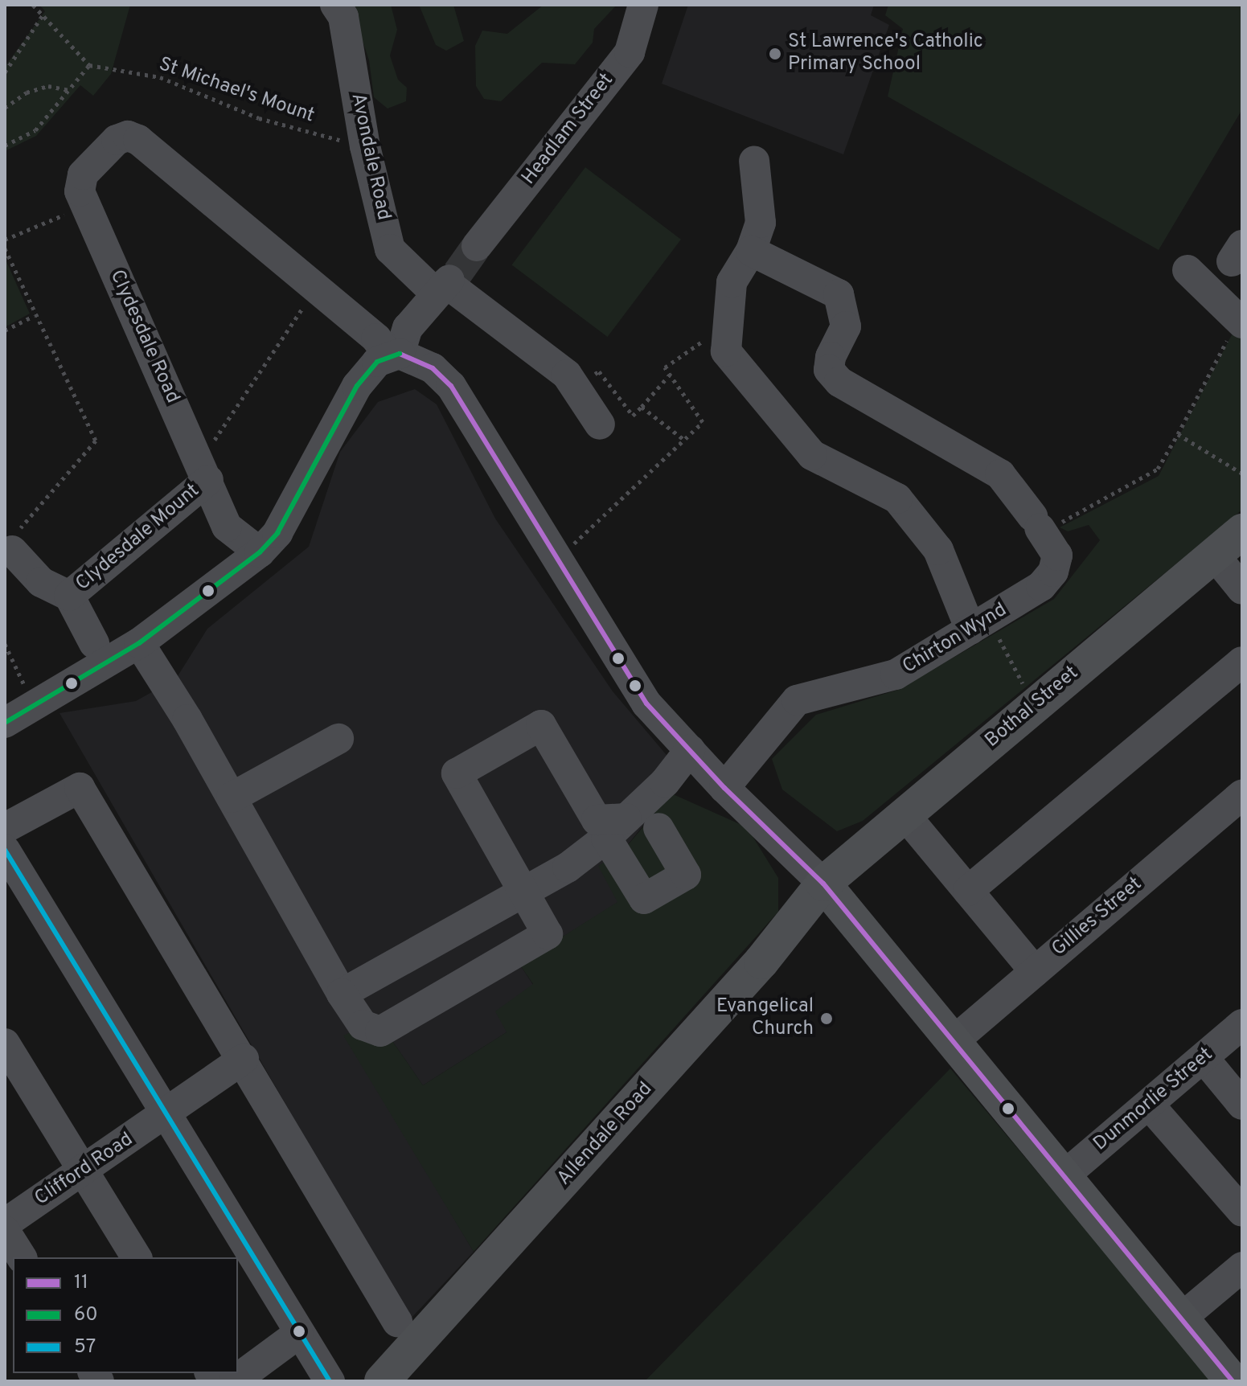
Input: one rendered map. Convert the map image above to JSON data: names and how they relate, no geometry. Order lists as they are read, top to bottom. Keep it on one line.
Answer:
{"streets":{"main road":["Bothal Street","Allendale Road"],"street":["Headlam Street","Avondale Road","Clydesdale Road","Clydesdale Mount","Chirton Wynd","Gillies Street","Dunmorlie Street","Clifford Road"],"path":["St Michael's Mount"]},"crossings":[["St Michael's Mount","Avondale Road"],["Clydesdale Road","Clydesdale Mount"],["Bothal Street","Allendale Road"]],"places":["St Lawrence's Catholic Primary School","Evangelical Church"],"lines":["transit line 11","transit line 60","transit line 57"],"legend":["11","60","57"]}
